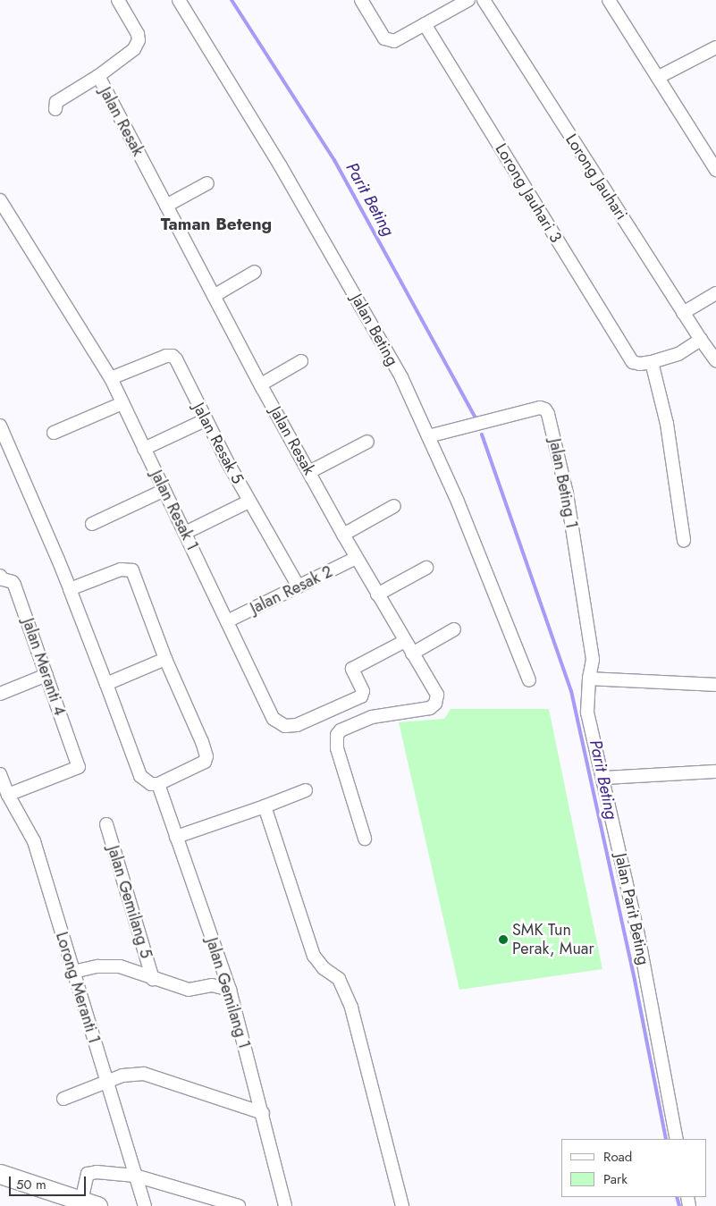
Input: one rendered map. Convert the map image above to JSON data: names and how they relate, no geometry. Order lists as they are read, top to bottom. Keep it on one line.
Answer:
{"streets":{"street":["Jalan Resak","Lorong Jauhari","Lorong Jauhari 3","Jalan Beting","Jalan Resak 5","Jalan Beting 1","Jalan Resak 1","Jalan Resak 2","Jalan Meranti 4","Jalan Gemilang 5","Jalan Parit Beting","Lorong Meranti 1","Jalan Gemilang 1"]},"crossings":[["Jalan Resak","Jalan Resak 1"],["Jalan Resak","Jalan Resak 2"],["Jalan Beting","Jalan Beting 1"],["Jalan Resak 5","Jalan Resak 1"],["Jalan Resak 5","Jalan Resak 2"],["Jalan Beting 1","Jalan Parit Beting"],["Jalan Resak 1","Jalan Resak 2"],["Jalan Meranti 4","Lorong Meranti 1"]],"districts":["Taman Beteng"],"water":["Parit Beting"],"places":["SMK Tun Perak, Muar"],"legend":["Road","Park"],"scale_bar":"50 m"}
